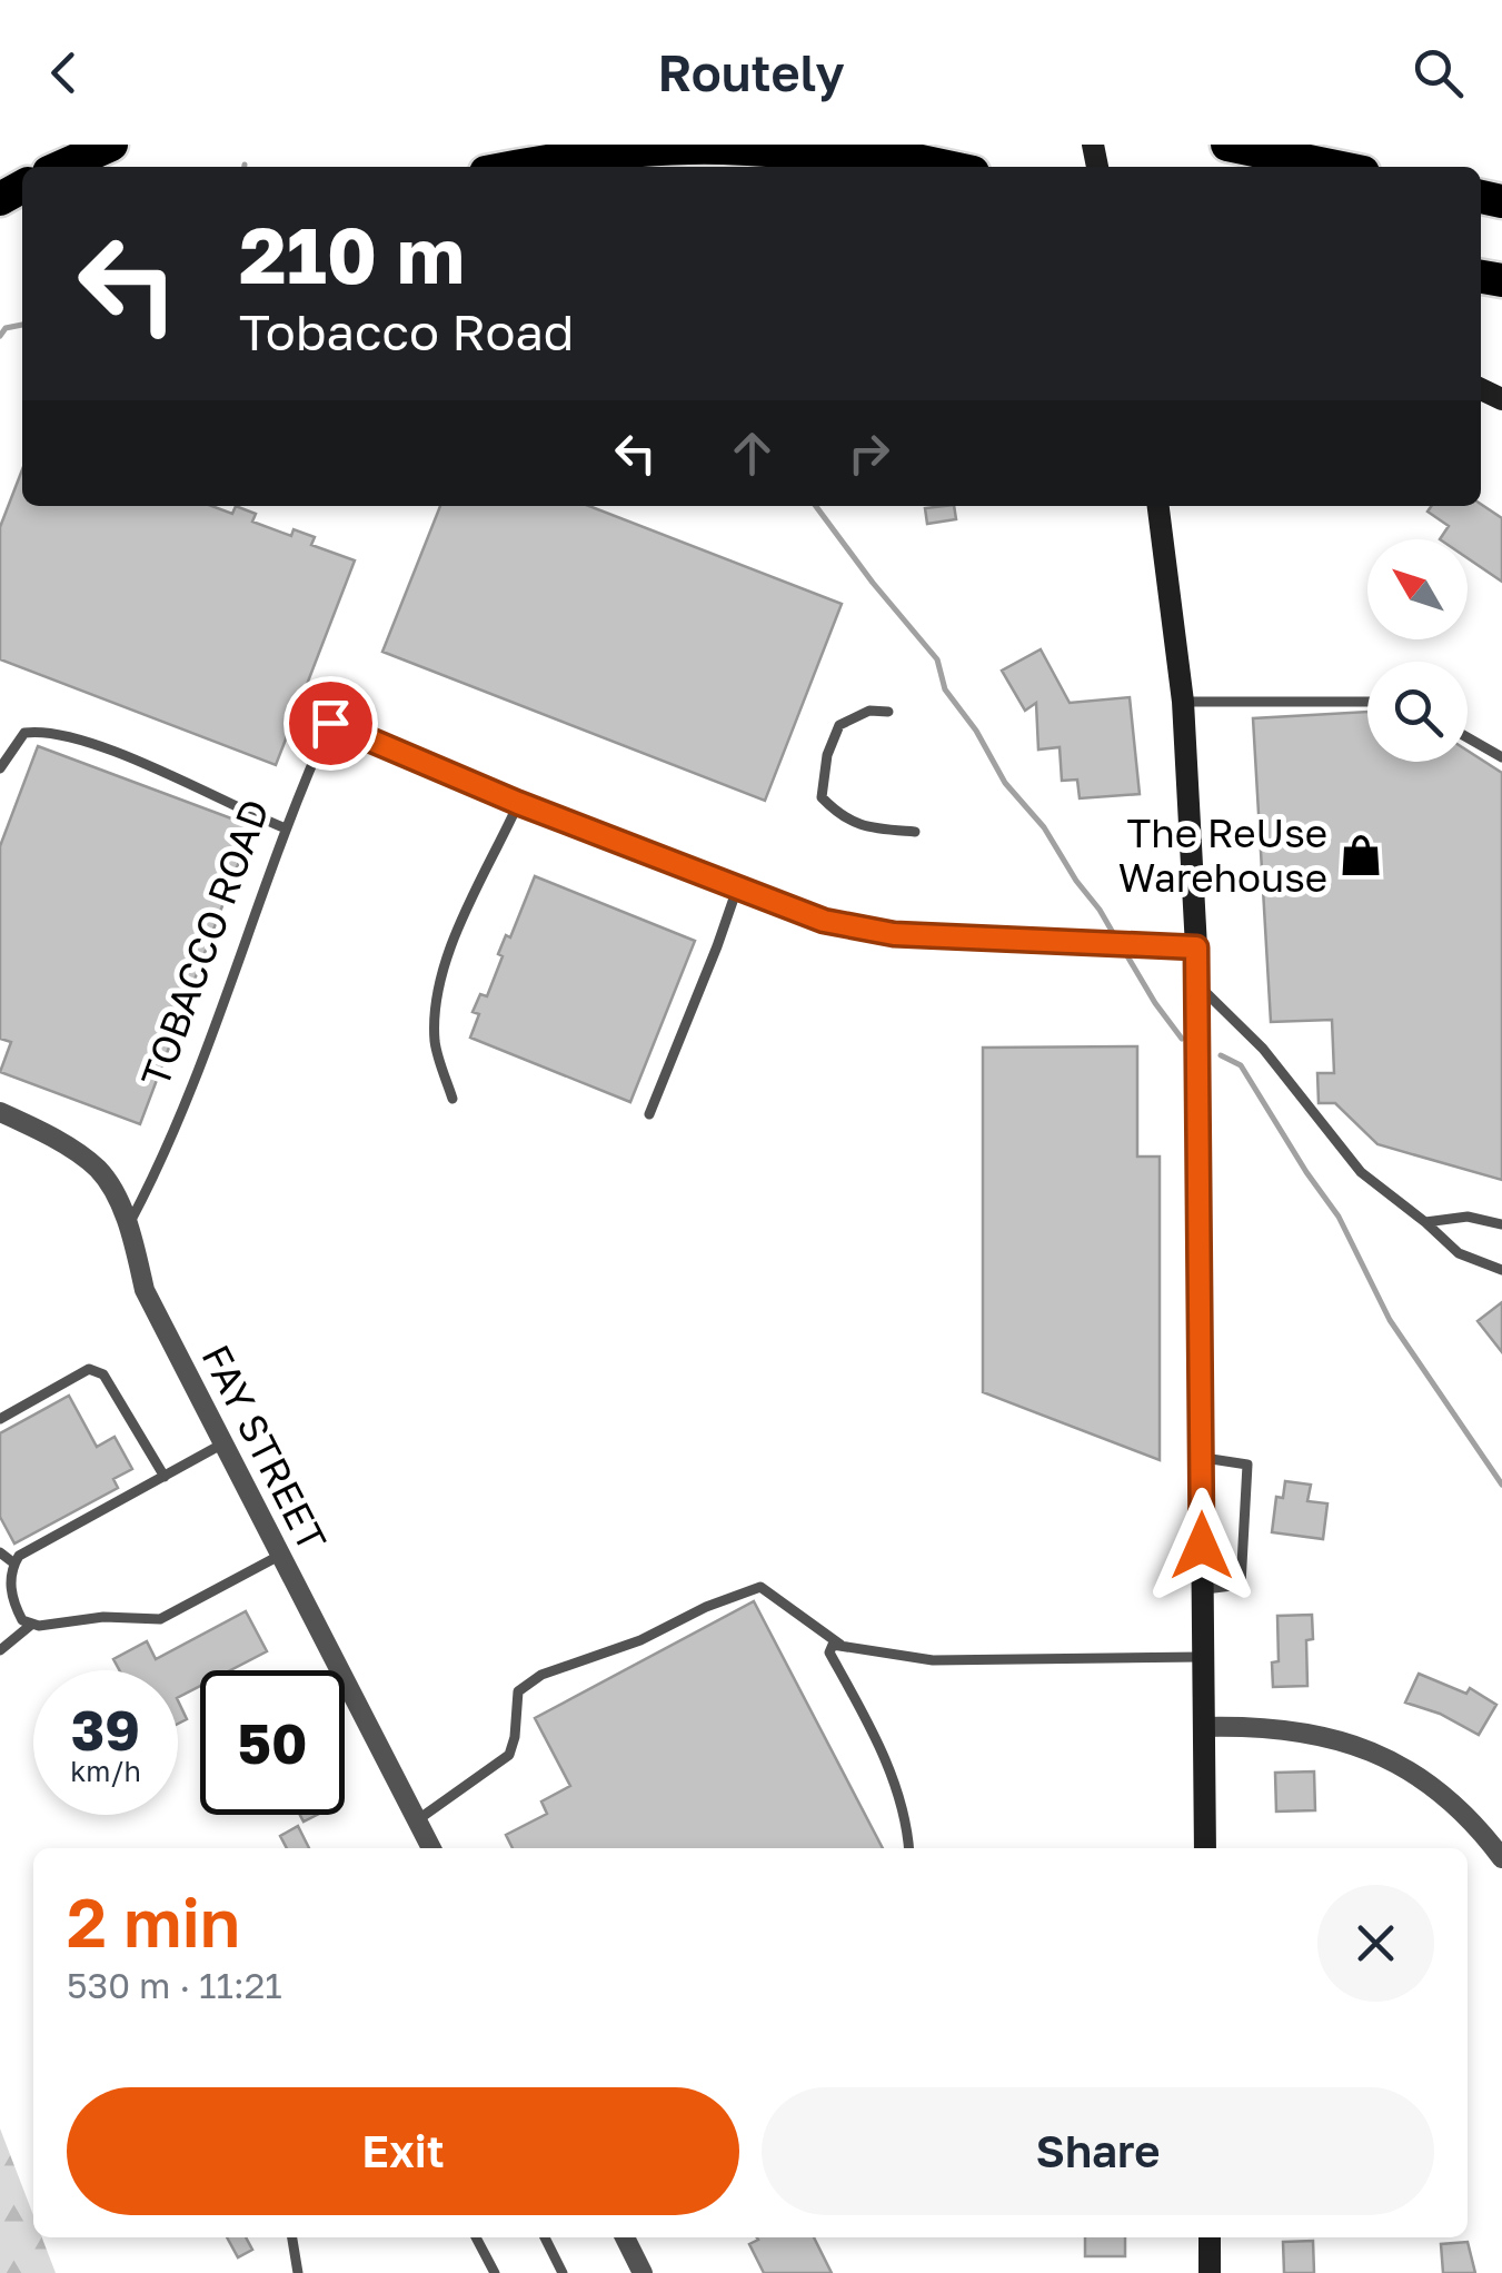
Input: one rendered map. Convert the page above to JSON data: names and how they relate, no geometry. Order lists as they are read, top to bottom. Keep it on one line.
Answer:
{"streets":{"street":["TOBACCO ROAD","FAY STREET"]},"crossings":[["TOBACCO ROAD","FAY STREET"]],"places":{"shop":["The ReUse Warehouse"]},"north":"top left","page":{"header":"Routely","turn":["210 m","Tobacco Road"],"speed":"39 km/h","limit":"50","heading":["2 min","530 m · 11:21"],"buttons":["Exit","Share"]}}
